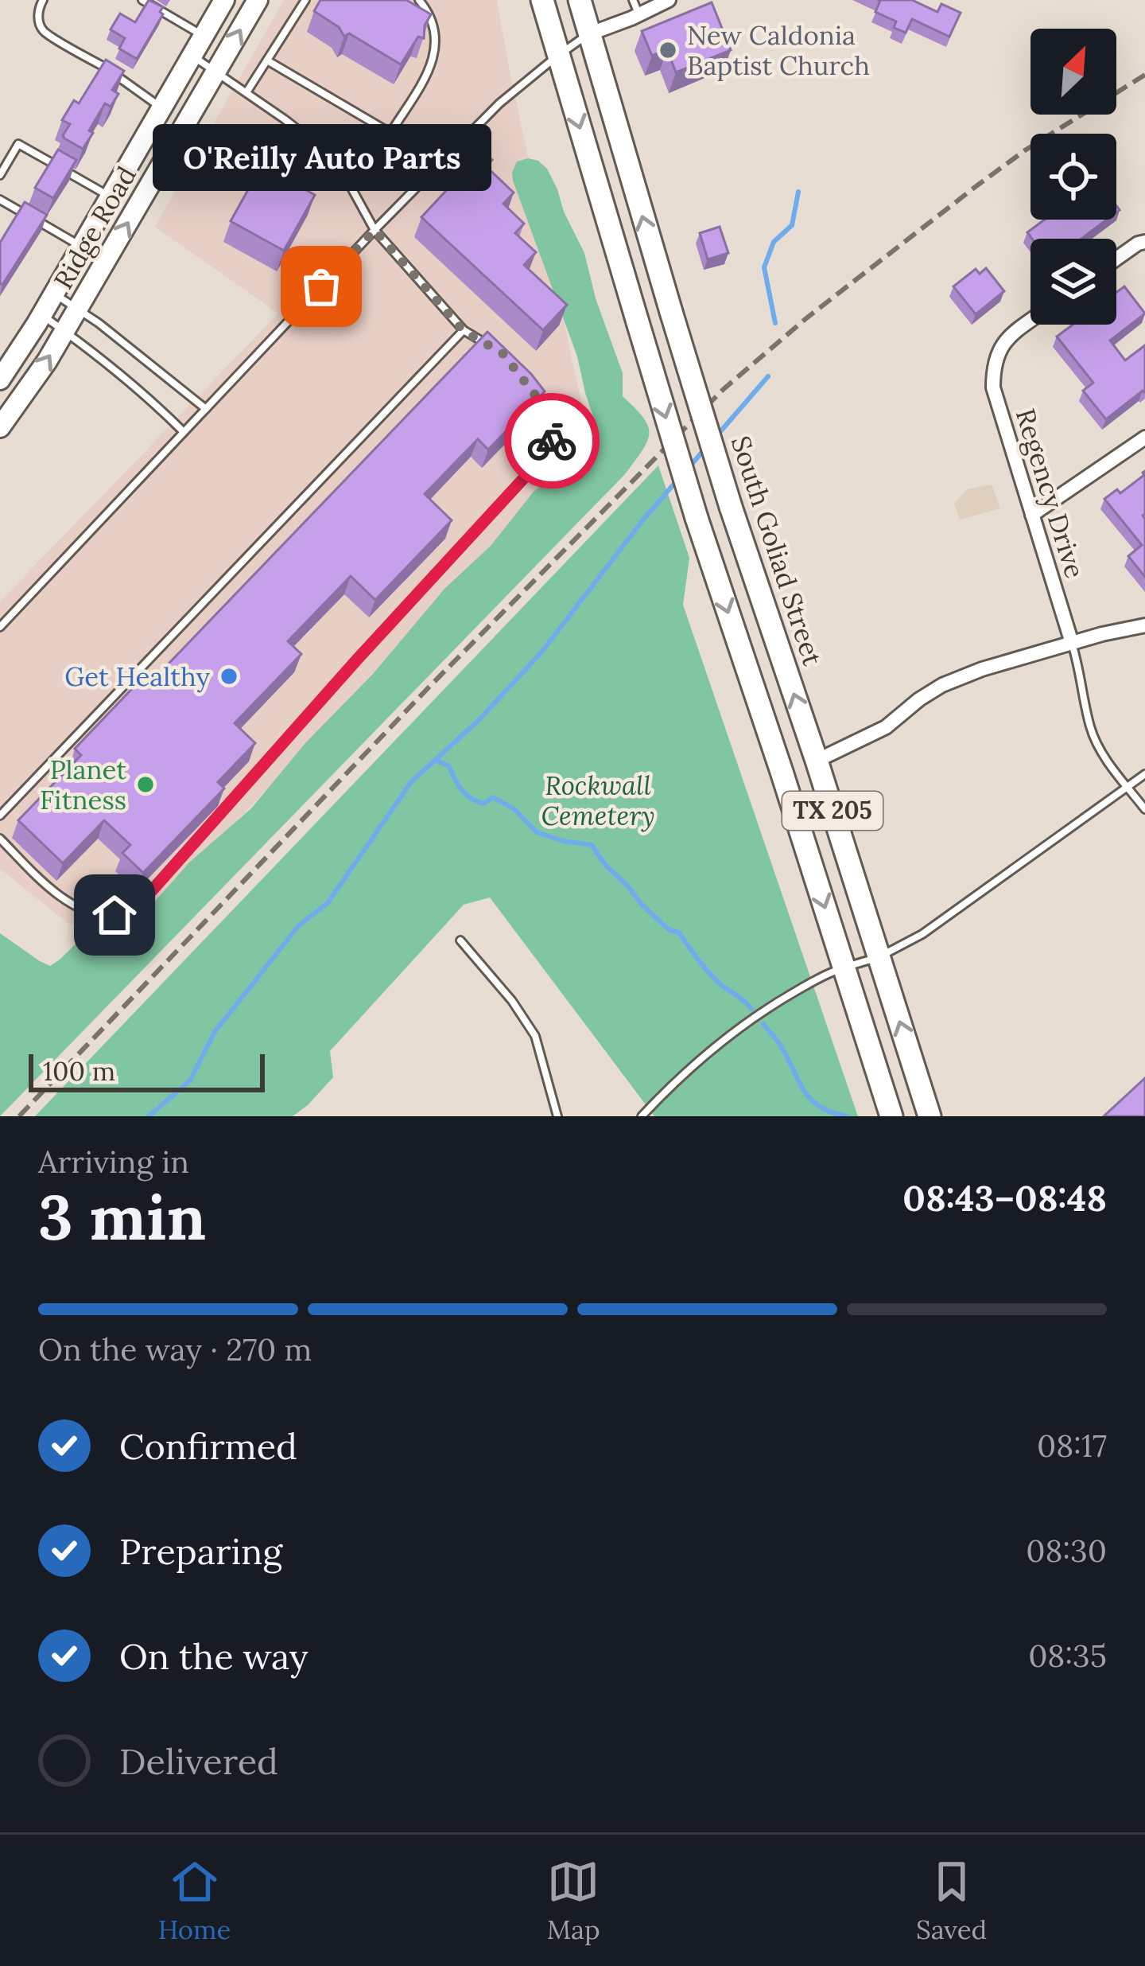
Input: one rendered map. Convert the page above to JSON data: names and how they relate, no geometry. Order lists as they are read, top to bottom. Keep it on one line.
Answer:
{"streets":{"main road":["Ridge Road","South Goliad Street","TX 205"],"street":["Regency Drive"]},"parks":["Rockwall Cemetery"],"places":["New Caldonia Baptist Church","O'Reilly Auto Parts","Get Healthy","Planet Fitness"],"scale_bar":"100 m","north":"top right","page":{"bubble":"O'Reilly Auto Parts","scale":"100 m","heading":["3 min","Arriving in","08:43–08:48"],"bar":"On the way · 270 m","list":[["Confirmed","08:17"],["Preparing","08:30"],["On the way","08:35"],"Delivered"],"tabs":["Home","Map","Saved"]}}
